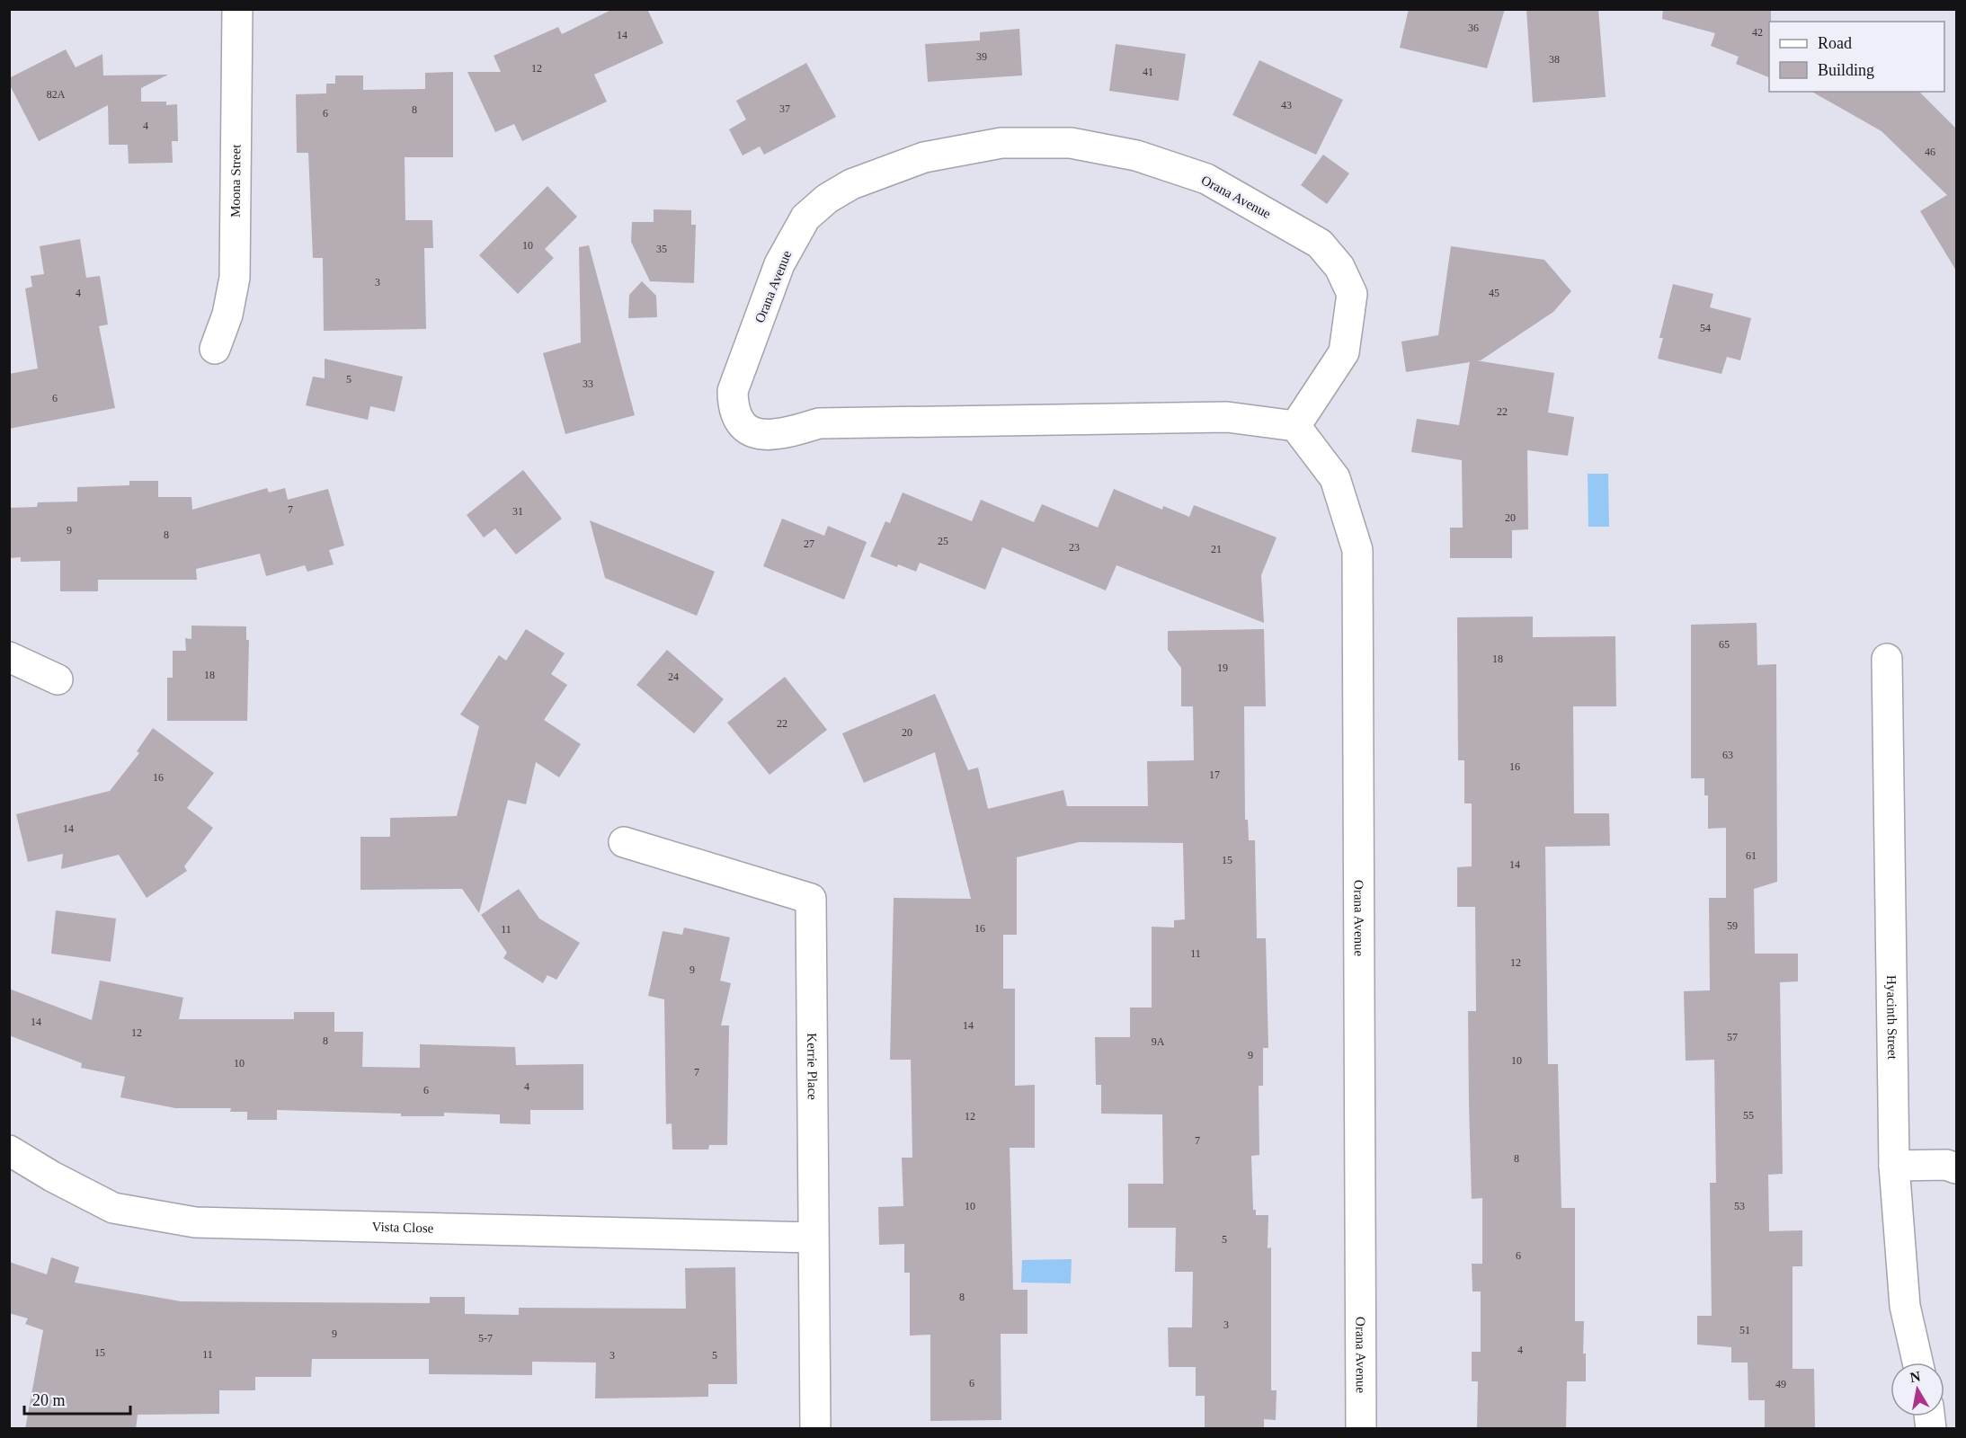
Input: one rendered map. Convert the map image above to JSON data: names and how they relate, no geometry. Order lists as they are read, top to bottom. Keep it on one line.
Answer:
{"streets":{"street":["Moona Street","Orana Avenue","Hyacinth Street","Kerrie Place","Vista Close"]},"crossings":[["Kerrie Place","Vista Close"]],"house_numbers":["36","42","14","39","38","12","41","82A","43","37","8","6","4","46","10","35","3","4","45","54","5","33","6","22","7","31","20","9","8","25","27","23","21","65","18","19","18","24","22","20","63","16","17","16","14","61","15","14","59","16","11","11","12","9","14","14","12","57","8","9A","9","10","10","7","4","6","55","12","7","8","10","53","5","6","8","3","51","9","5-7","4","15","11","3","5","6","49"],"legend":["Road","Building"],"scale_bar":"20 m","north":"top"}
